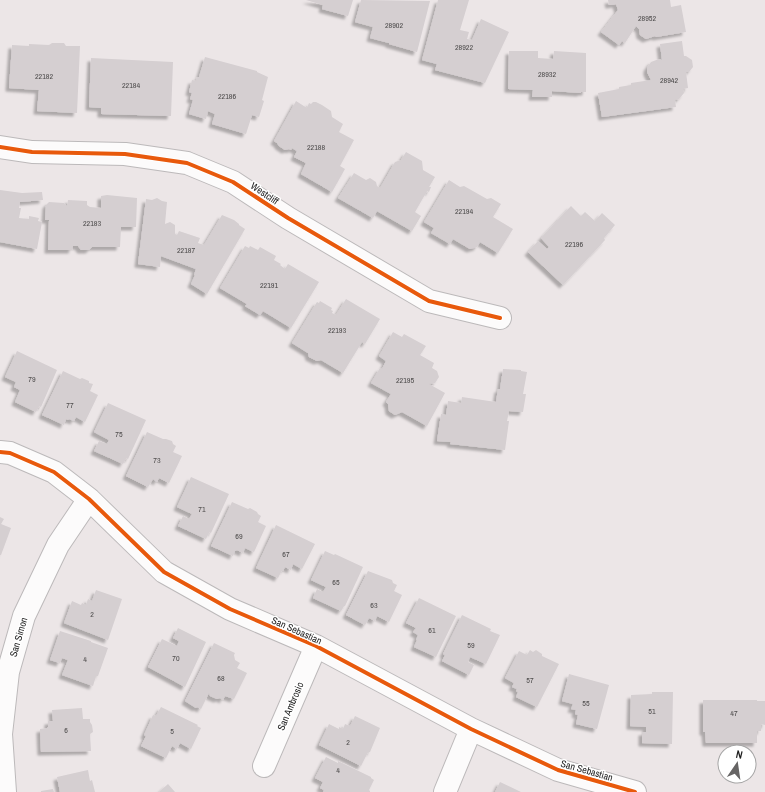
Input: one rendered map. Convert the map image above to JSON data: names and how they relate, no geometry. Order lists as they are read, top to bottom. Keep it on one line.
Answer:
{"streets":{"street":["Westcliff","San Sebastian","San Simon","San Ambrosio"]},"crossings":[["San Sebastian","San Simon"],["San Sebastian","San Ambrosio"]],"house_numbers":["28952","28902","28922","28932","22182","28942","22184","22186","22188","22194","22183","22196","22187","22191","22193","79","22195","77","75","73","71","69","67","65","63","2","61","59","70","4","68","57","55","51","47","6","5","2","4"],"north":"top"}
